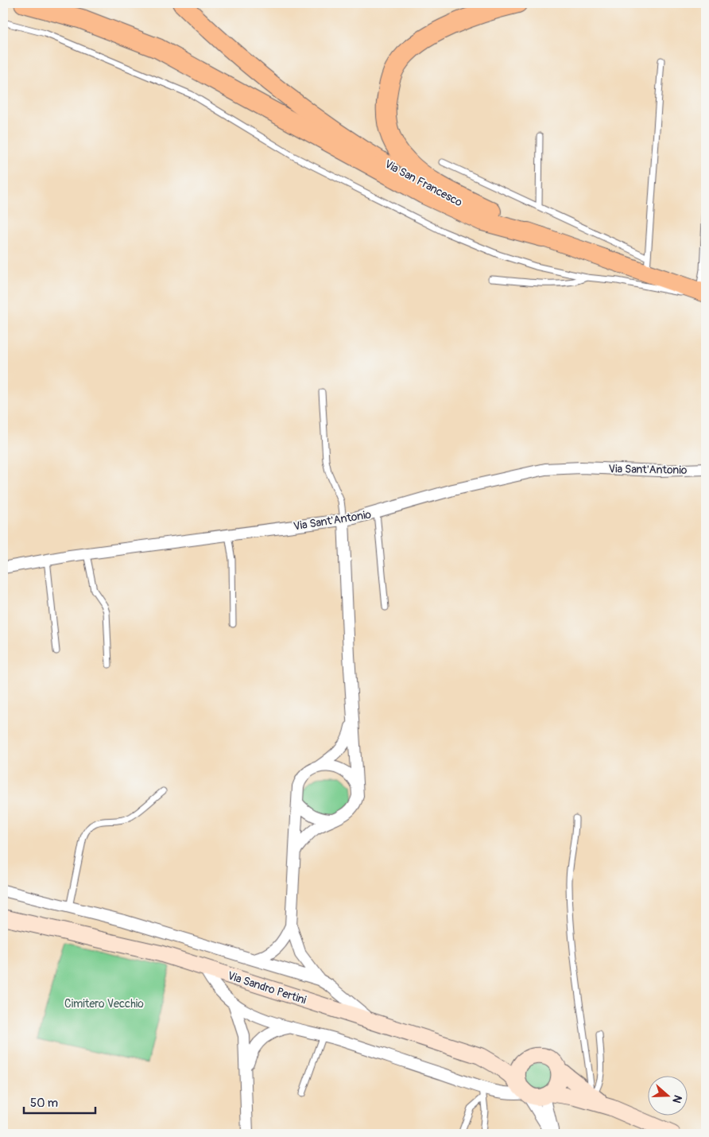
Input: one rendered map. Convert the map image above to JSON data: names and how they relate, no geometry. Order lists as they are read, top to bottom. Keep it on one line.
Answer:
{"streets":{"main road":["Via San Francesco","Via Sandro Pertini"],"street":["Via Sant'Antonio"]},"parks":["Cimitero Vecchio"],"scale_bar":"50 m","north":"right"}
